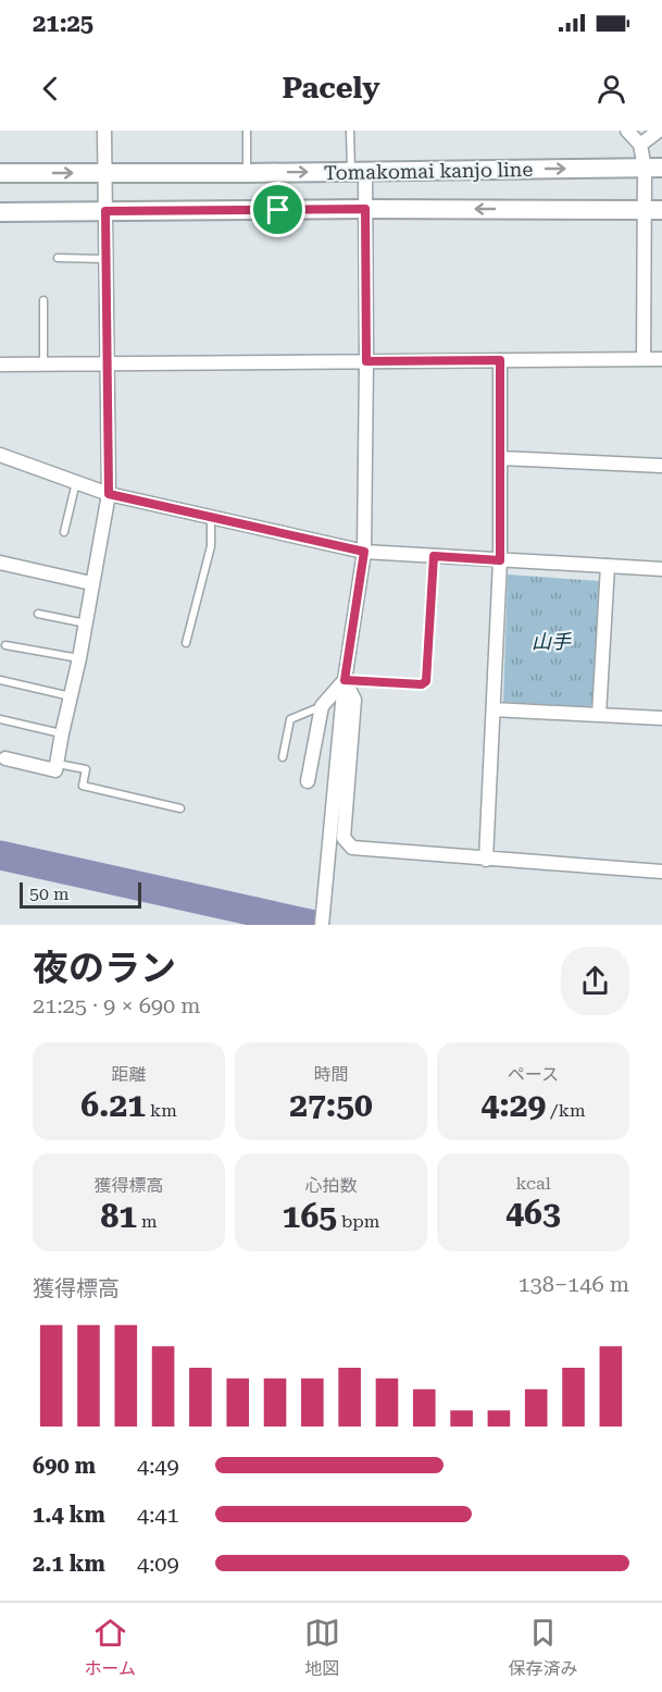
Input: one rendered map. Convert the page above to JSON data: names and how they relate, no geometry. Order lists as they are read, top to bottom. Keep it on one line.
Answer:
{"streets":{"main road":["Tomakomai kanjo line"]},"parks":["山手"],"scale_bar":"50 m","page":{"status":"21:25","header":"Pacely","scale":"50 m","heading":["夜のラン","21:25 · 9 × 690 m"],"stats":[["距離","6.21 km"],["時間","27:50"],["ペース","4:29 /km"],["獲得標高","81 m"],["心拍数","165 bpm"],["kcal","463"]],"chart":["獲得標高","138–146 m"],"list":[{"name":"690 m","note":"4:49"},{"name":"1.4 km","note":"4:41"},{"name":"2.1 km","note":"4:09"}],"tabs":["ホーム","地図","保存済み"]}}
